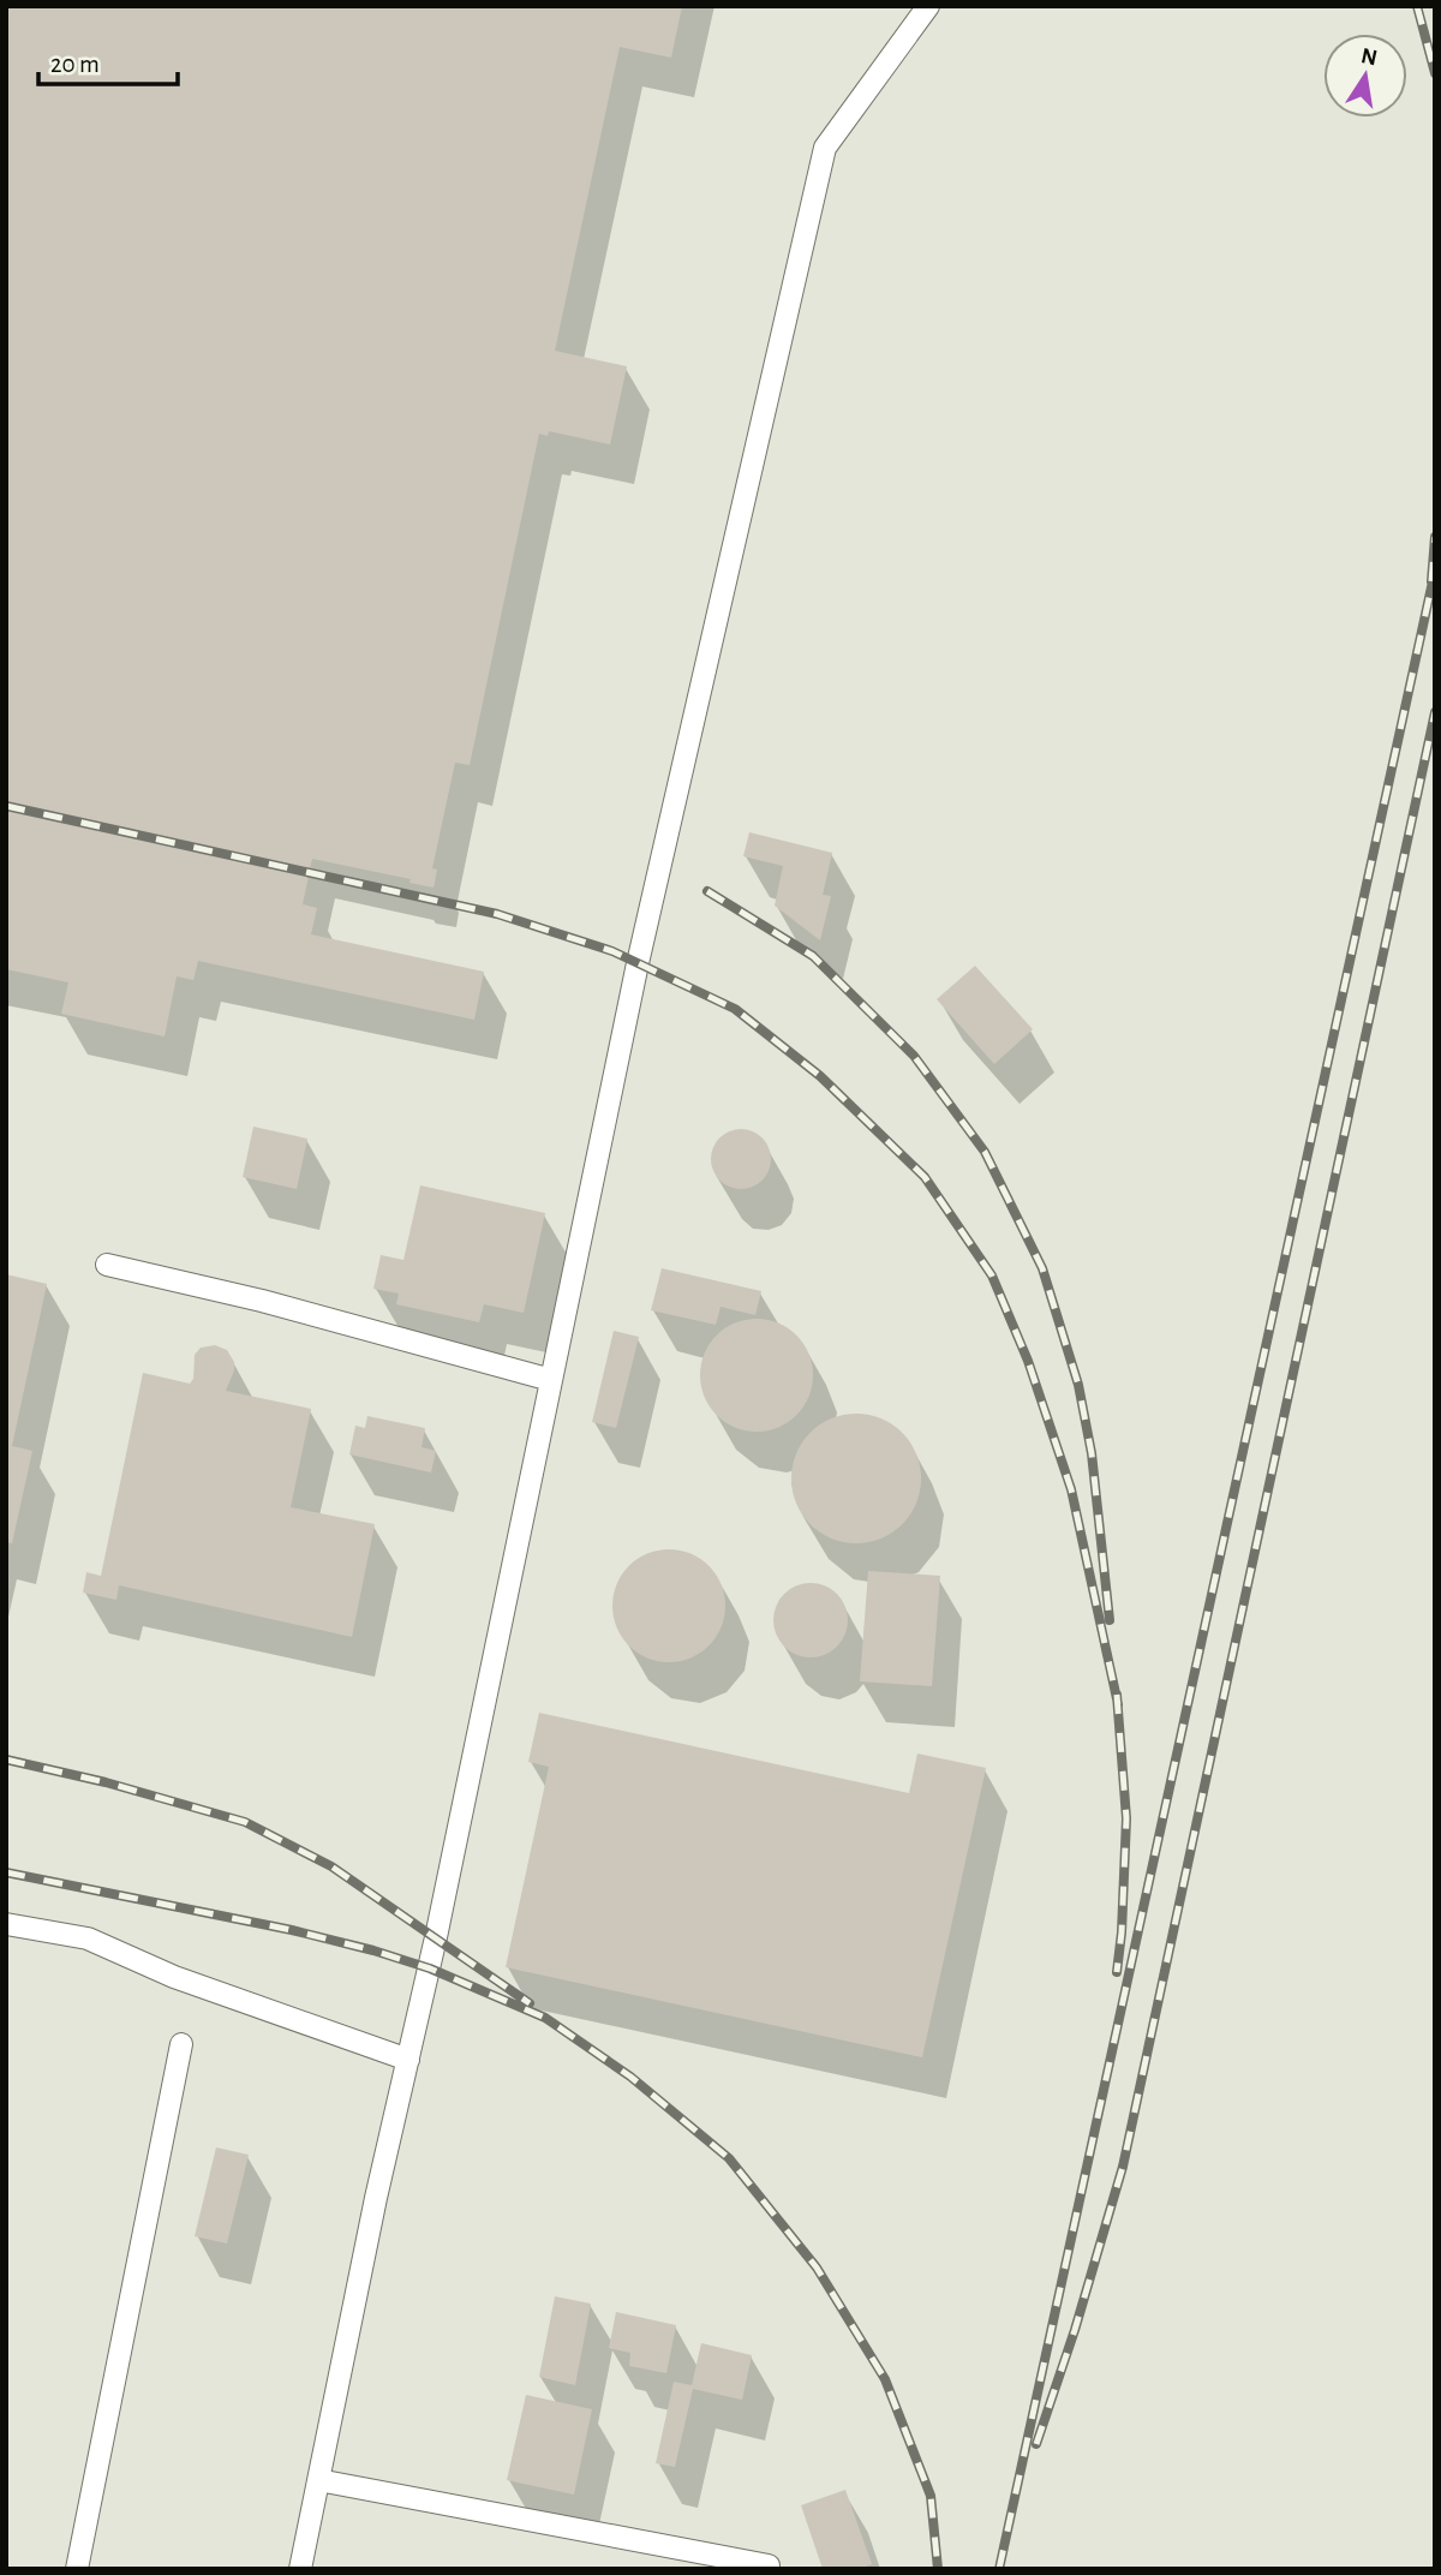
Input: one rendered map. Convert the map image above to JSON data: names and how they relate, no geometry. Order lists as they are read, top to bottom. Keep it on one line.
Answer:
{"scale_bar":"20 m","north":"top"}
